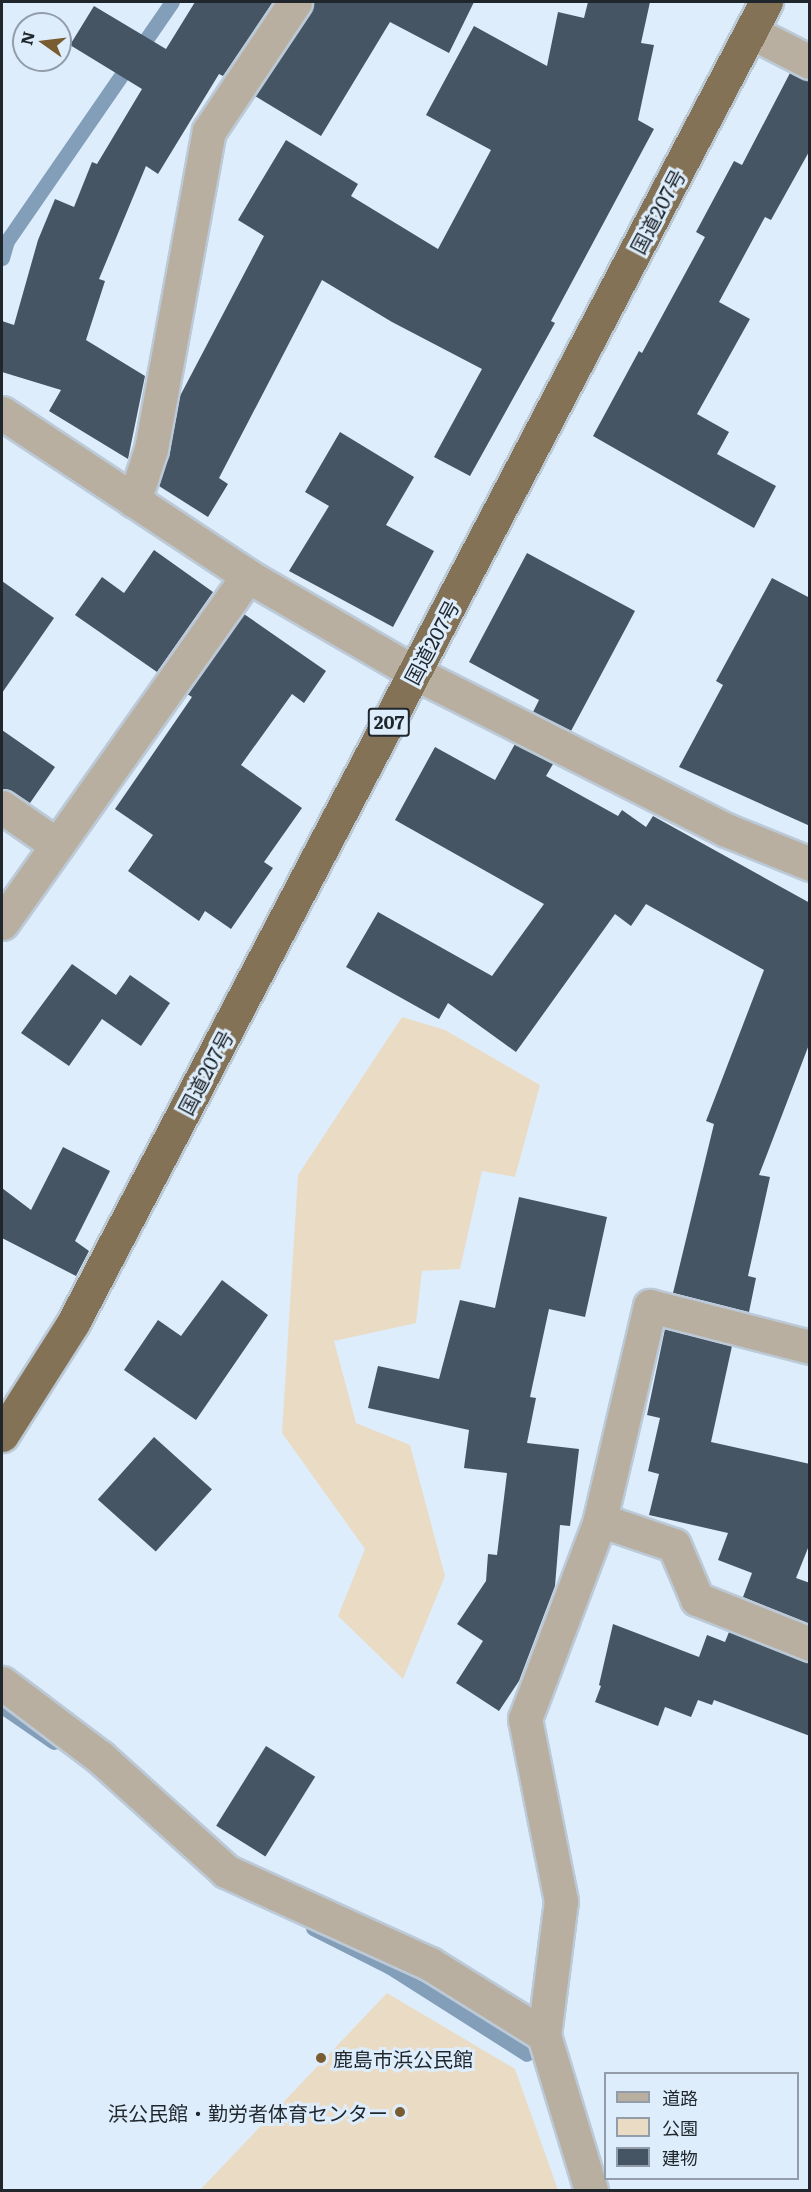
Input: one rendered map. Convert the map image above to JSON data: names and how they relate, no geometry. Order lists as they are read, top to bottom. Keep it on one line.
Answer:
{"streets":{"highway":["国道207号","207"]},"places":["鹿島市浜公民館","浜公民館・勤労者体育センター"],"legend":["道路","公園","建物"],"north":"left"}
